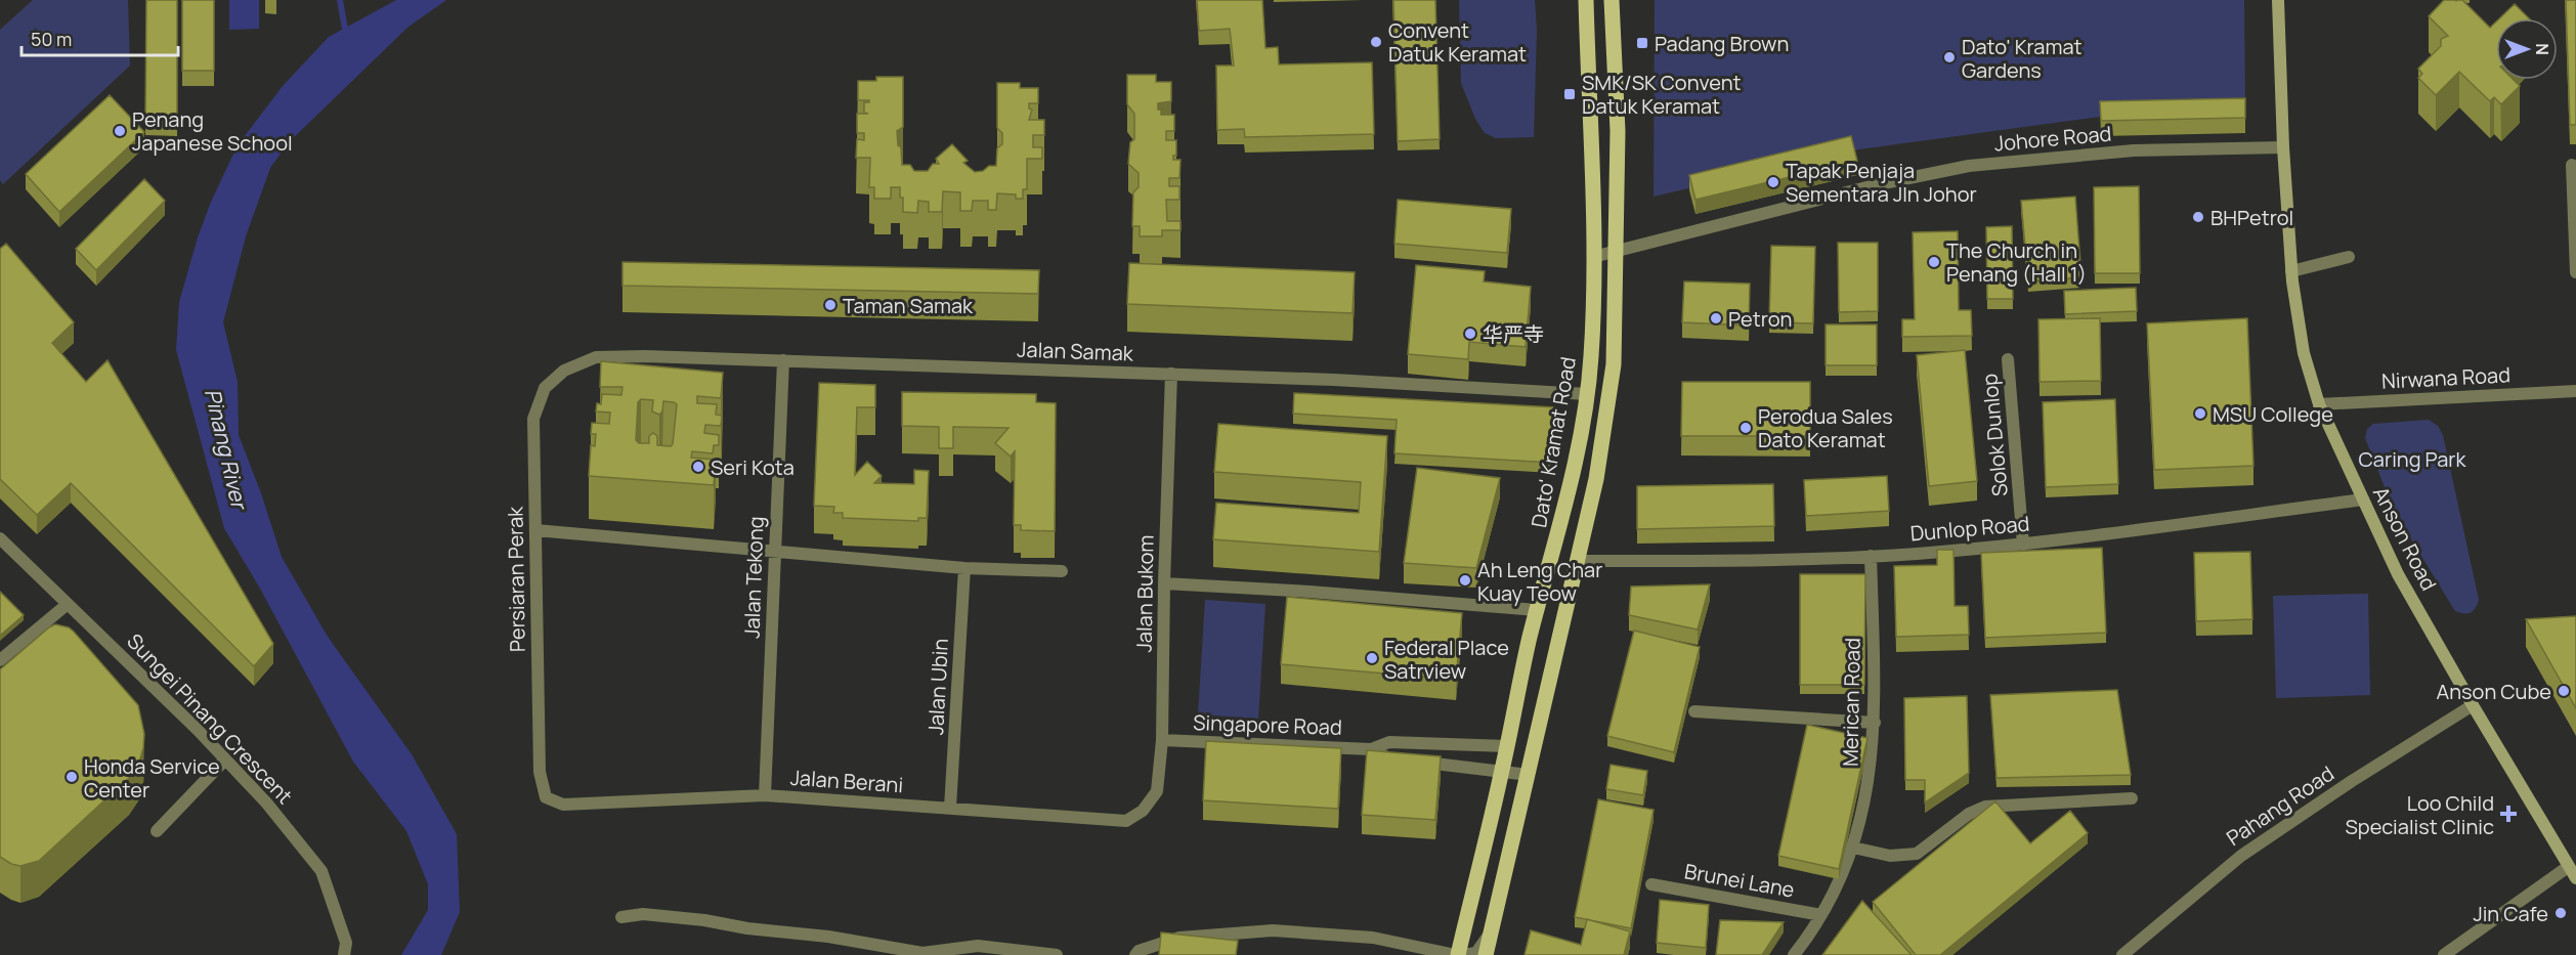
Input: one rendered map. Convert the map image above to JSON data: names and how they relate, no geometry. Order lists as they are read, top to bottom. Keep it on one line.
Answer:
{"streets":{"main road":["Dato' Kramat Road","Anson Road"],"street":["Johore Road","Jalan Samak","Nirwana Road","Solok Dunlop","Dunlop Road","Jalan Tekong","Persiaran Perak","Jalan Bukom","Jalan Ubin","Merican Road","Sungei Pinang Crescent","Singapore Road","Jalan Berani","Pahang Road","Brunei Lane"]},"crossings":[["Johore Road","Dato' Kramat Road"],["Johore Road","Anson Road"],["Jalan Samak","Dato' Kramat Road"],["Jalan Samak","Jalan Tekong"],["Jalan Samak","Persiaran Perak"],["Jalan Samak","Jalan Bukom"],["Nirwana Road","Anson Road"],["Solok Dunlop","Dunlop Road"],["Dato' Kramat Road","Singapore Road"],["Dunlop Road","Anson Road"],["Dunlop Road","Merican Road"],["Anson Road","Pahang Road"],["Jalan Tekong","Jalan Berani"],["Persiaran Perak","Jalan Berani"],["Jalan Bukom","Singapore Road"],["Jalan Bukom","Jalan Berani"],["Jalan Ubin","Jalan Berani"],["Merican Road","Brunei Lane"]],"water":["Pinang River"],"parks":["Caring Park"],"places":{"other":["Convent Datuk Keramat","Dato' Kramat Gardens","Penang Japanese School","Tapak Penjaja Sementara Jln Johor","BHPetrol","The Church in Penang (Hall 1)","Taman Samak","Petron","华严寺","MSU College","Perodua Sales Dato Keramat","Seri Kota","Ah Leng Char Kuay Teow","Federal Place Satrview","Anson Cube","Honda Service Center","Jin Cafe"],"transit":["Padang Brown","SMK/SK Convent Datuk Keramat"],"health":["Loo Child Specialist Clinic"]},"scale_bar":"50 m","north":"right"}
